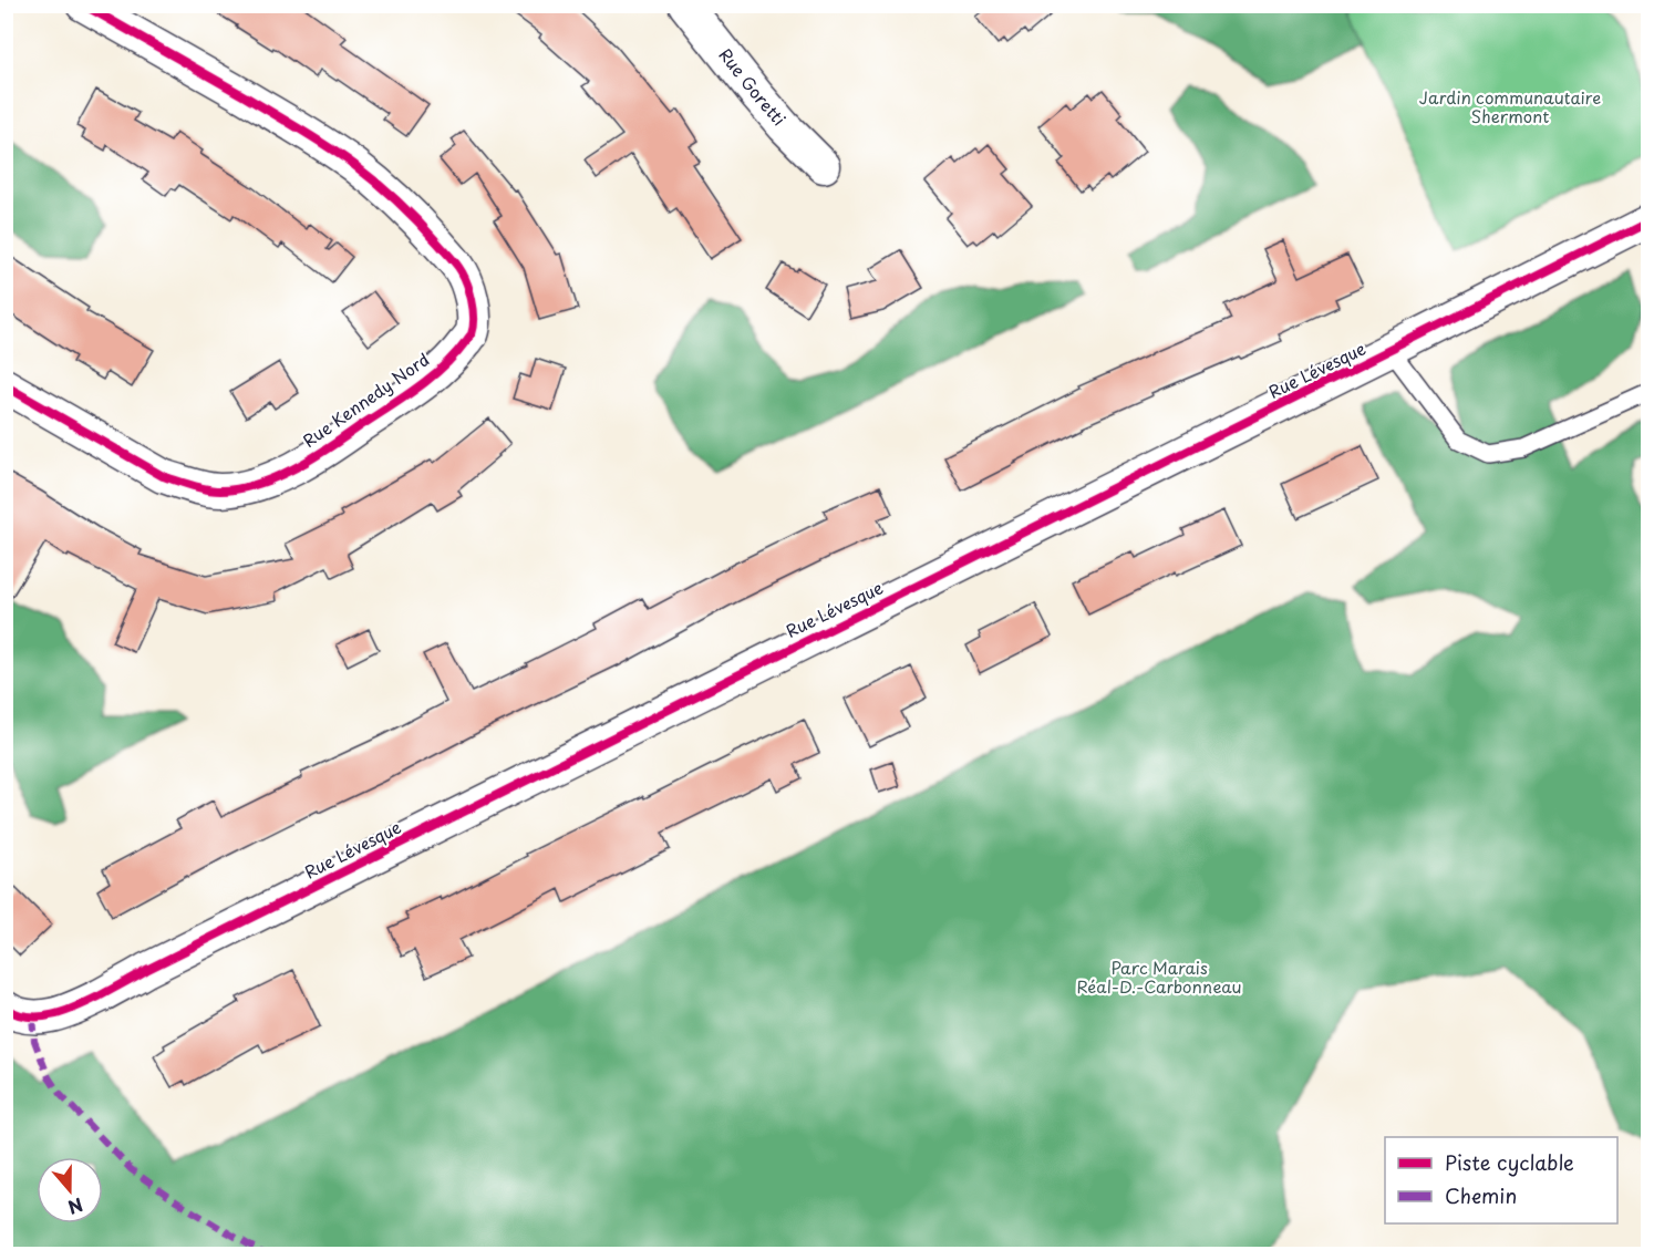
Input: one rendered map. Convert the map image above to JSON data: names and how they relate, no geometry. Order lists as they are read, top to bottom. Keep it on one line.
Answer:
{"streets":{"street":["Rue Goretti","Rue Lévesque","Rue Kennedy Nord"]},"parks":["Jardin communautaire Shermont","Parc Marais Réal-D.-Carbonneau"],"legend":["Piste cyclable","Chemin"],"north":"bottom"}
